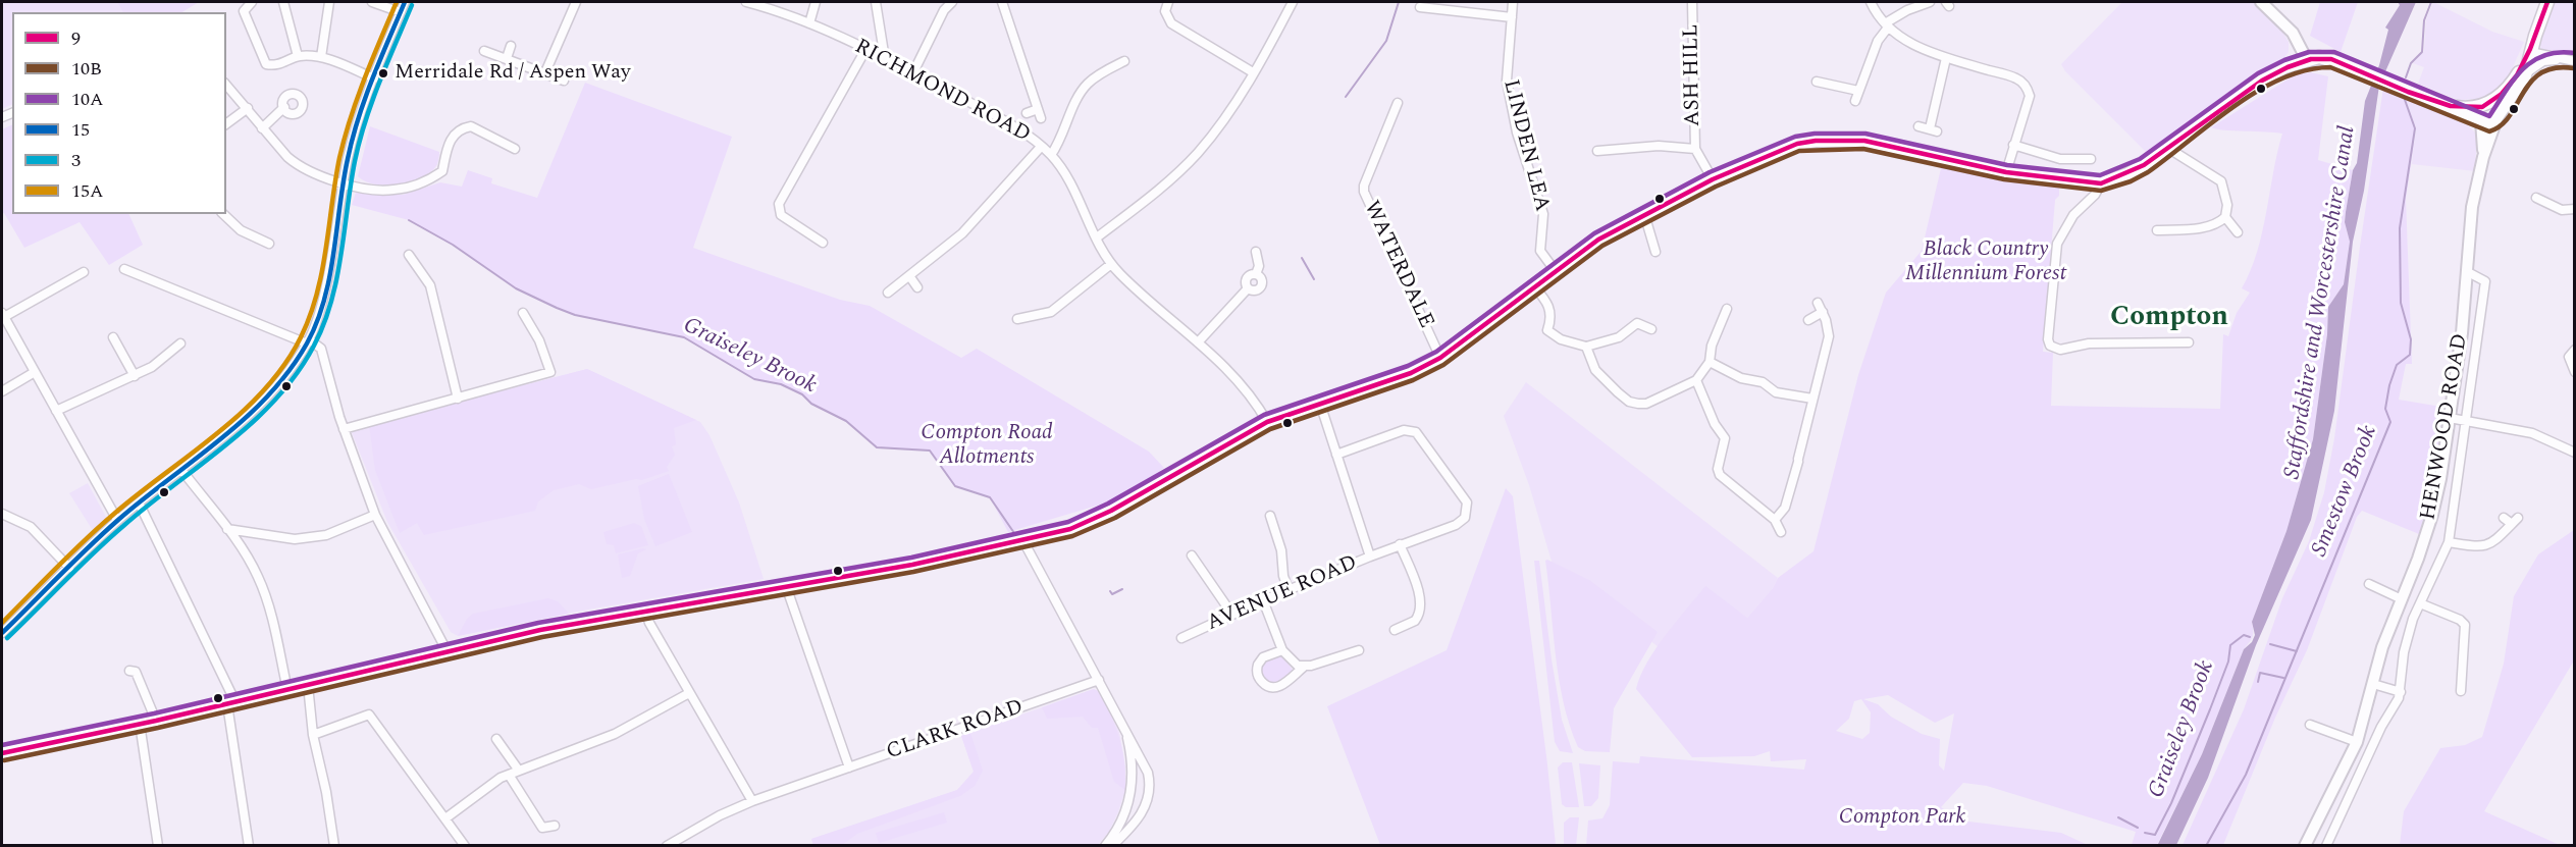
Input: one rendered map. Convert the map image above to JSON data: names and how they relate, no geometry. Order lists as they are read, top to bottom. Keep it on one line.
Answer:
{"streets":{"main road":["HENWOOD ROAD"],"street":["ASH HILL","RICHMOND ROAD","LINDEN LEA","WATERDALE","AVENUE ROAD","CLARK ROAD"]},"districts":["Compton"],"water":["Staffordshire and Worcestershire Canal","Graiseley Brook","Smestow Brook"],"parks":["Black Country Millennium Forest","Compton Road Allotments","Compton Park"],"places":["Merridale Rd / Aspen Way"],"lines":["transit line 9","transit line 15","transit line 15A","transit line 3","transit line 10A","transit line 10B"],"legend":["9","10B","10A","15","3","15A"]}
